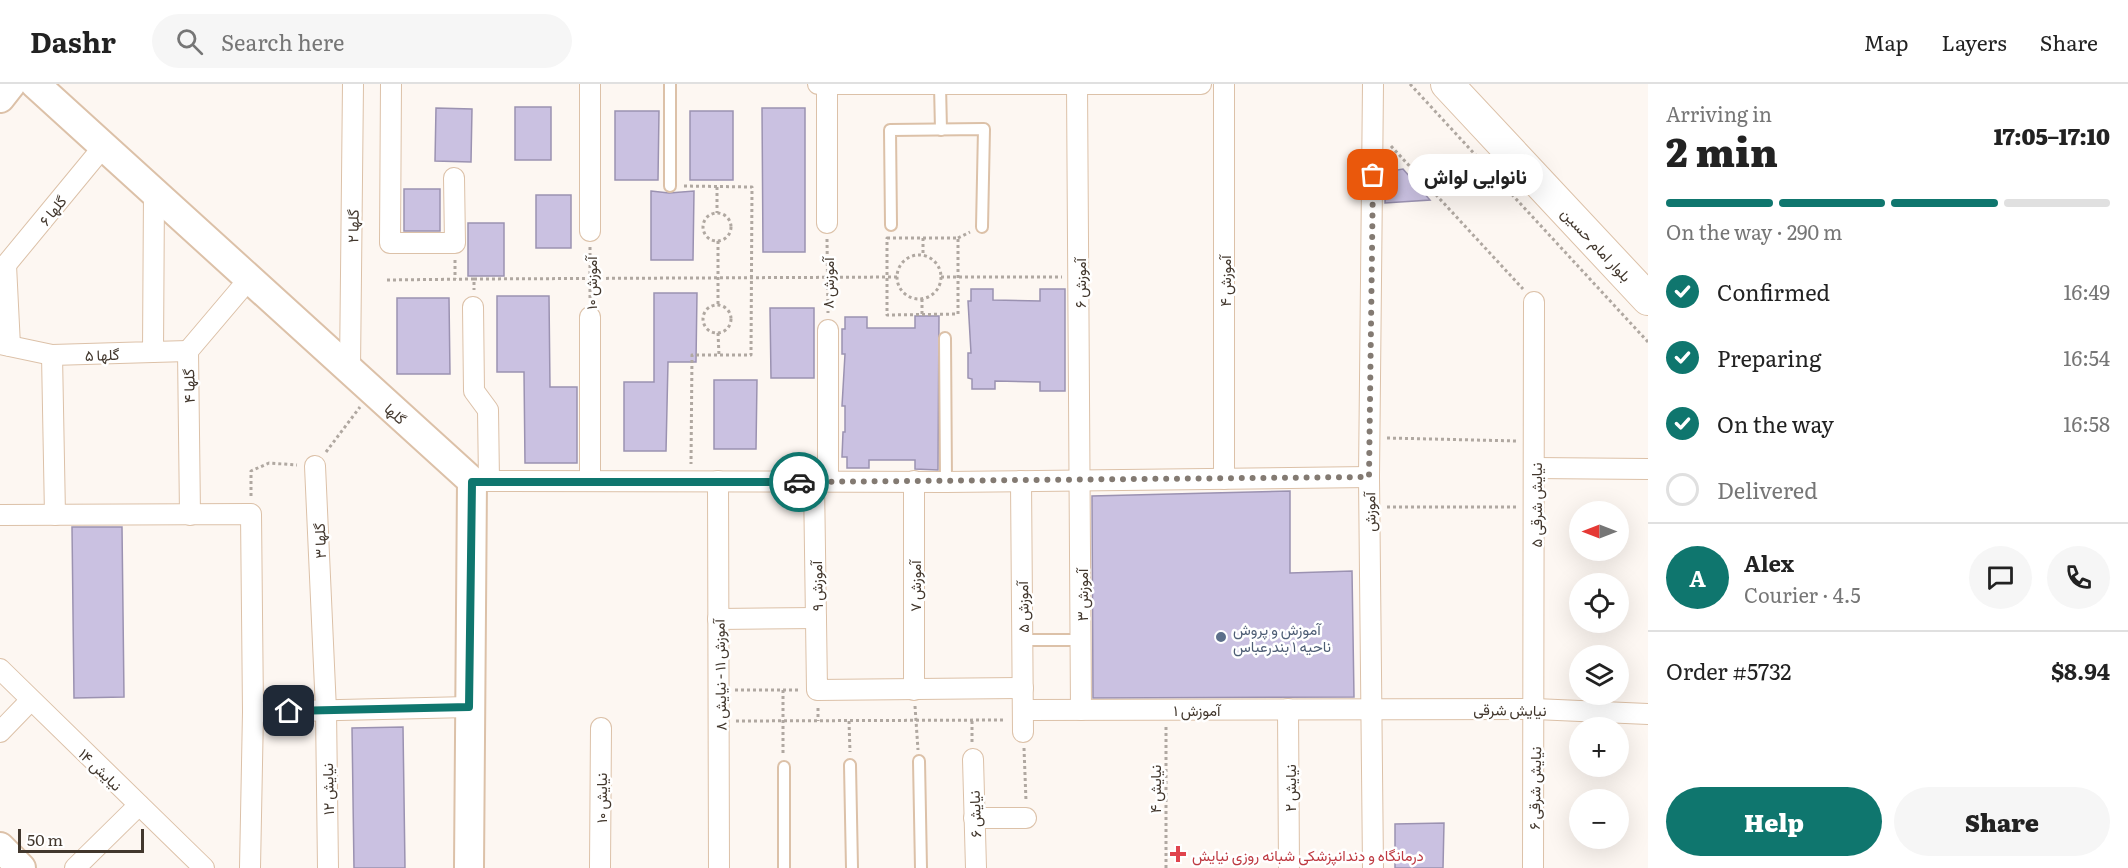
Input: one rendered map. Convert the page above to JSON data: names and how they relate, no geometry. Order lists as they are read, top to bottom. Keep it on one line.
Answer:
{"streets":{"main road":["بلوار امام حسین"],"street":["گلها ۶","گلها ۲","آموزش ۴","آموزش ۱۰","آموزش ۸","آموزش ۶","گلها ۵","گلها ۴","گلها","نیایش شرقی ۵","آموزش","گلها ۳","آموزش ۹","آموزش ۷","آموزش ۳","آموزش ۵","آموزش ۱۱ - نیایش ۸","آموزش ۱","نیایش شرقی","نیایش ۱۴","نیایش ۲","نیایش شرقی ۶","نیایش ۱۲","نیایش ۱۰","نیایش ۶"],"path":["نیایش ۴"]},"crossings":[["گلها ۶","گلها"],["گلها ۲","گلها"],["آموزش ۴","آموزش"],["آموزش ۱۰","آموزش"],["آموزش ۸","آموزش"],["آموزش ۸","آموزش ۹"],["آموزش ۶","آموزش"],["آموزش ۶","آموزش ۳"],["گلها ۵","گلها ۴"],["گلها ۴","گلها"],["گلها","آموزش"],["نیایش شرقی ۵","نیایش شرقی"],["نیایش شرقی ۵","نیایش شرقی ۶"],["آموزش","آموزش ۹"],["آموزش","آموزش ۷"],["آموزش","آموزش ۳"],["آموزش","آموزش ۵"],["آموزش","آموزش ۱۱ - نیایش ۸"],["آموزش","آموزش ۱"],["آموزش","نیایش شرقی"],["گلها ۳","نیایش ۱۲"],["آموزش ۳","آموزش ۱"],["آموزش ۵","آموزش ۱"],["آموزش ۱","نیایش شرقی"],["آموزش ۱","نیایش ۲"],["آموزش ۱","نیایش ۴"],["نیایش شرقی","نیایش شرقی ۶"]],"places":{"other":["نانوایی لواش","آموزش و پروش ناحیه ۱ بندرعباس"],"health":["درمانگاه و دندانپزشکی شبانه روزی نیایش"]},"scale_bar":"50 m","north":"left","page":{"header":"Dashr","search":"Search here","nav":["Map","Layers","Share"],"heading":["2 min","Arriving in","17:05–17:10"],"panel":["Alex","Courier · 4.5","Order #5732","$8.94"],"bubble":"نانوایی لواش","bar":"On the way · 290 m","list":[["Confirmed","16:49"],["Preparing","16:54"],["On the way","16:58"],"Delivered"],"map_buttons":["+","−"],"round":"A","buttons":["Help","Share"],"scale":"50 m"}}
